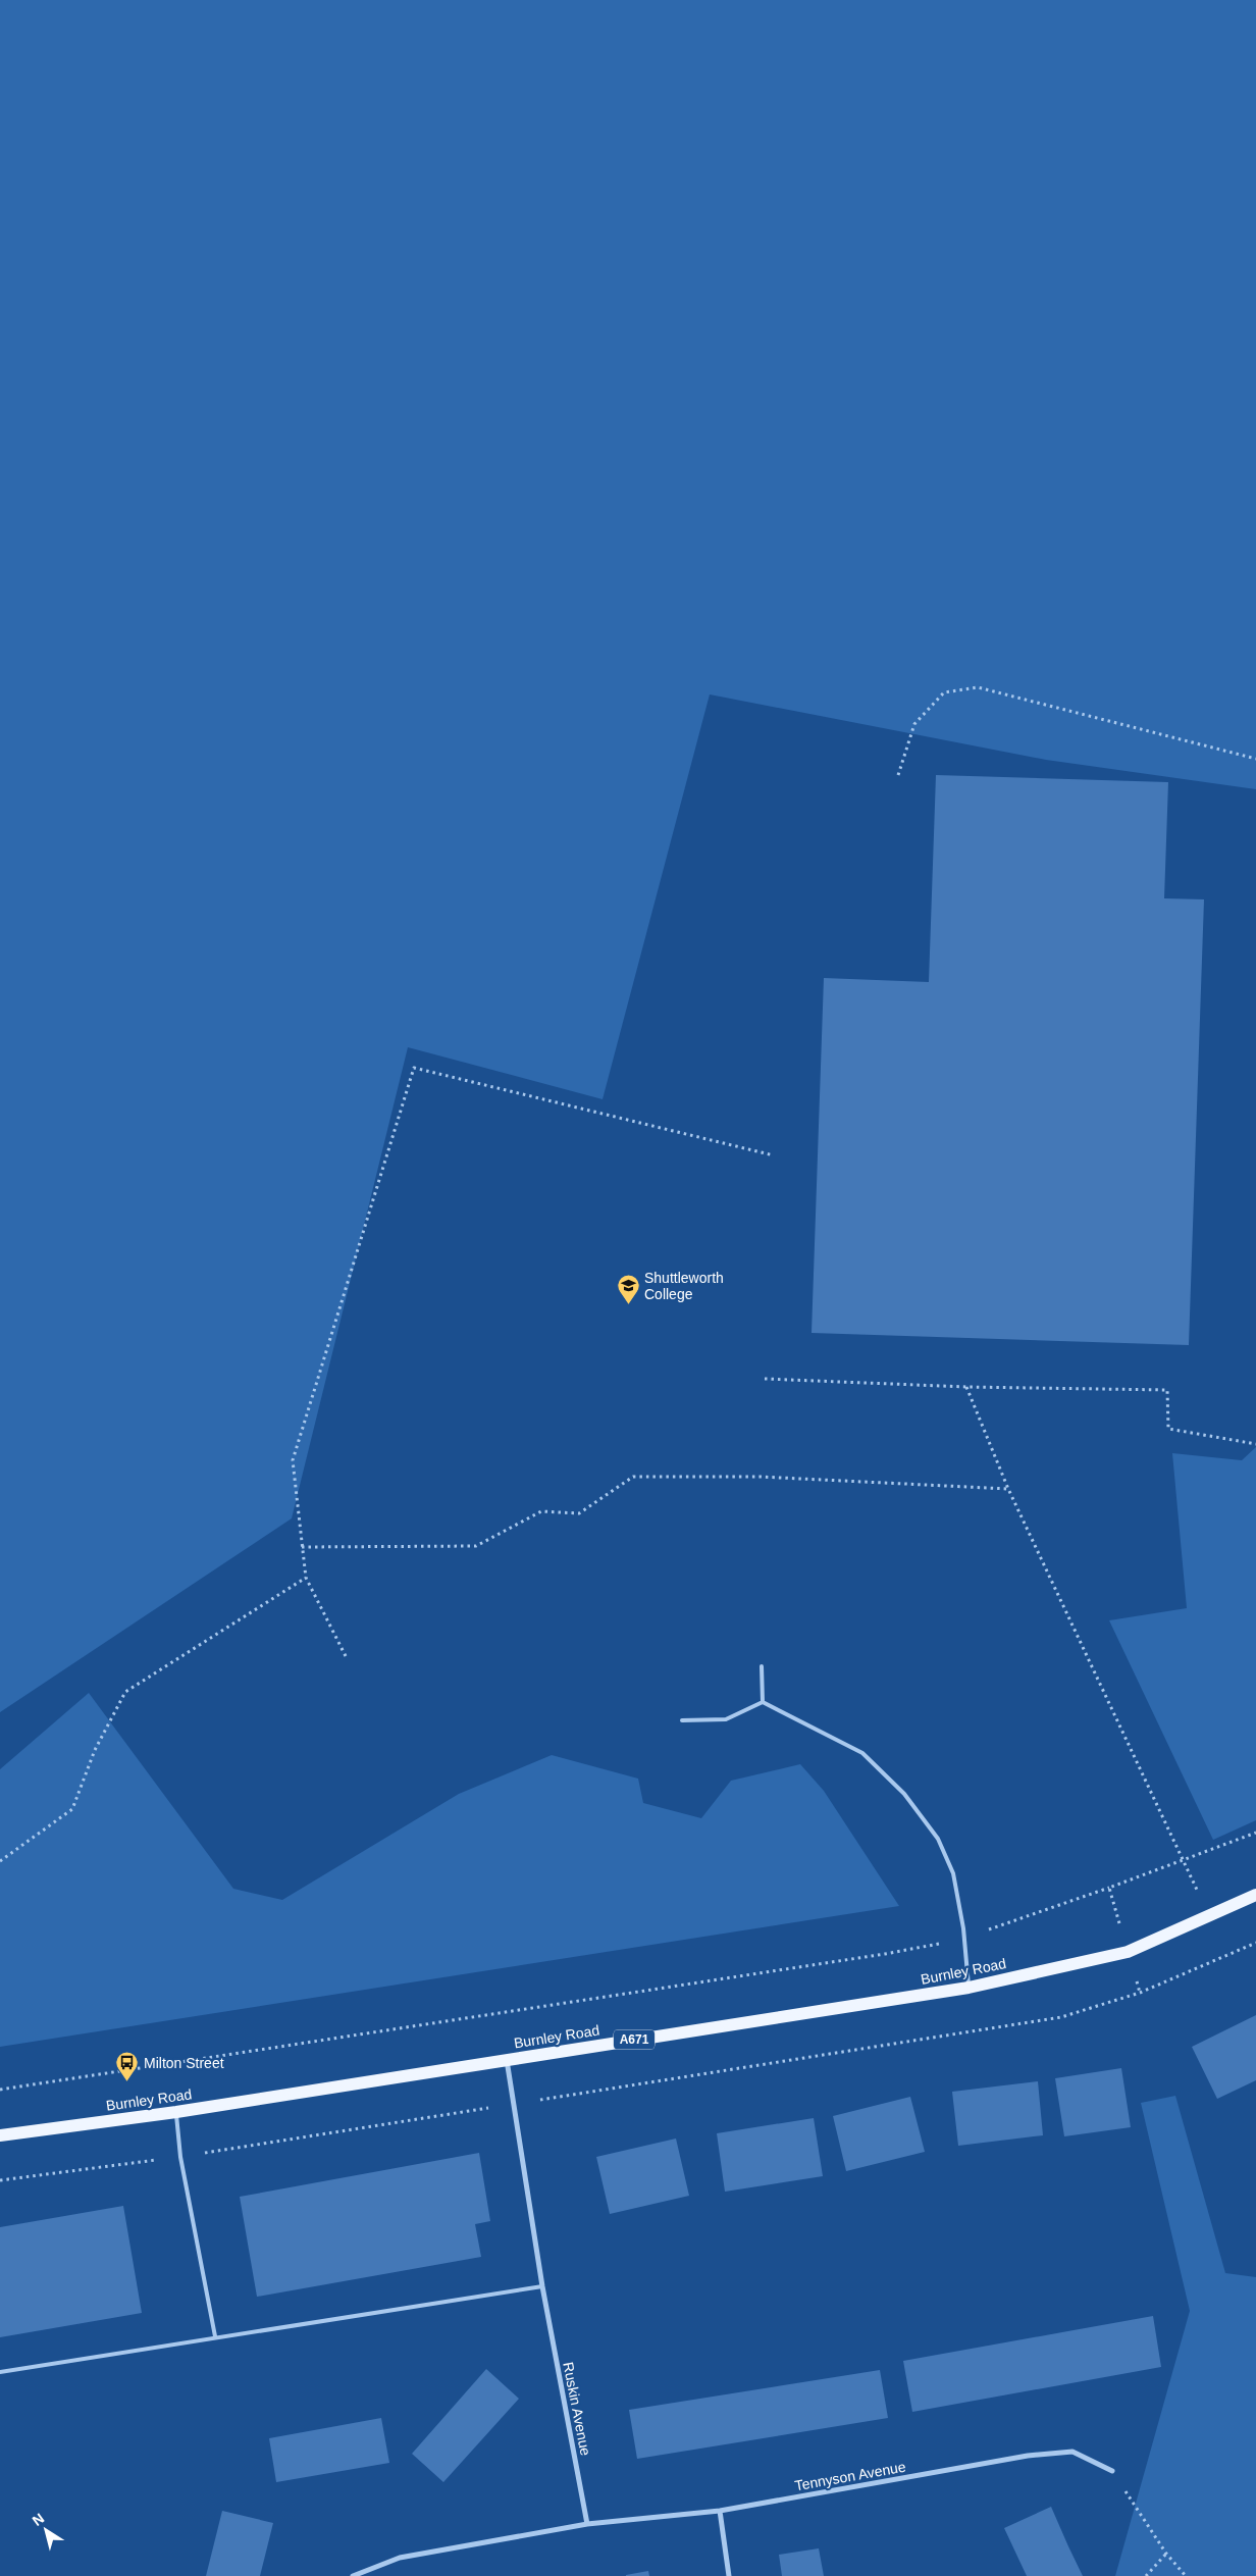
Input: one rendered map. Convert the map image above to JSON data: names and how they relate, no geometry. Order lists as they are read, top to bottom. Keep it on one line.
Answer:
{"streets":{"main road":["Burnley Road","A671"],"street":["Ruskin Avenue","Tennyson Avenue"]},"crossings":[["Burnley Road","Ruskin Avenue"],["Ruskin Avenue","Tennyson Avenue"]],"places":{"school or university":["Shuttleworth College"],"bus stop":["Milton Street"]},"north":"top left"}
